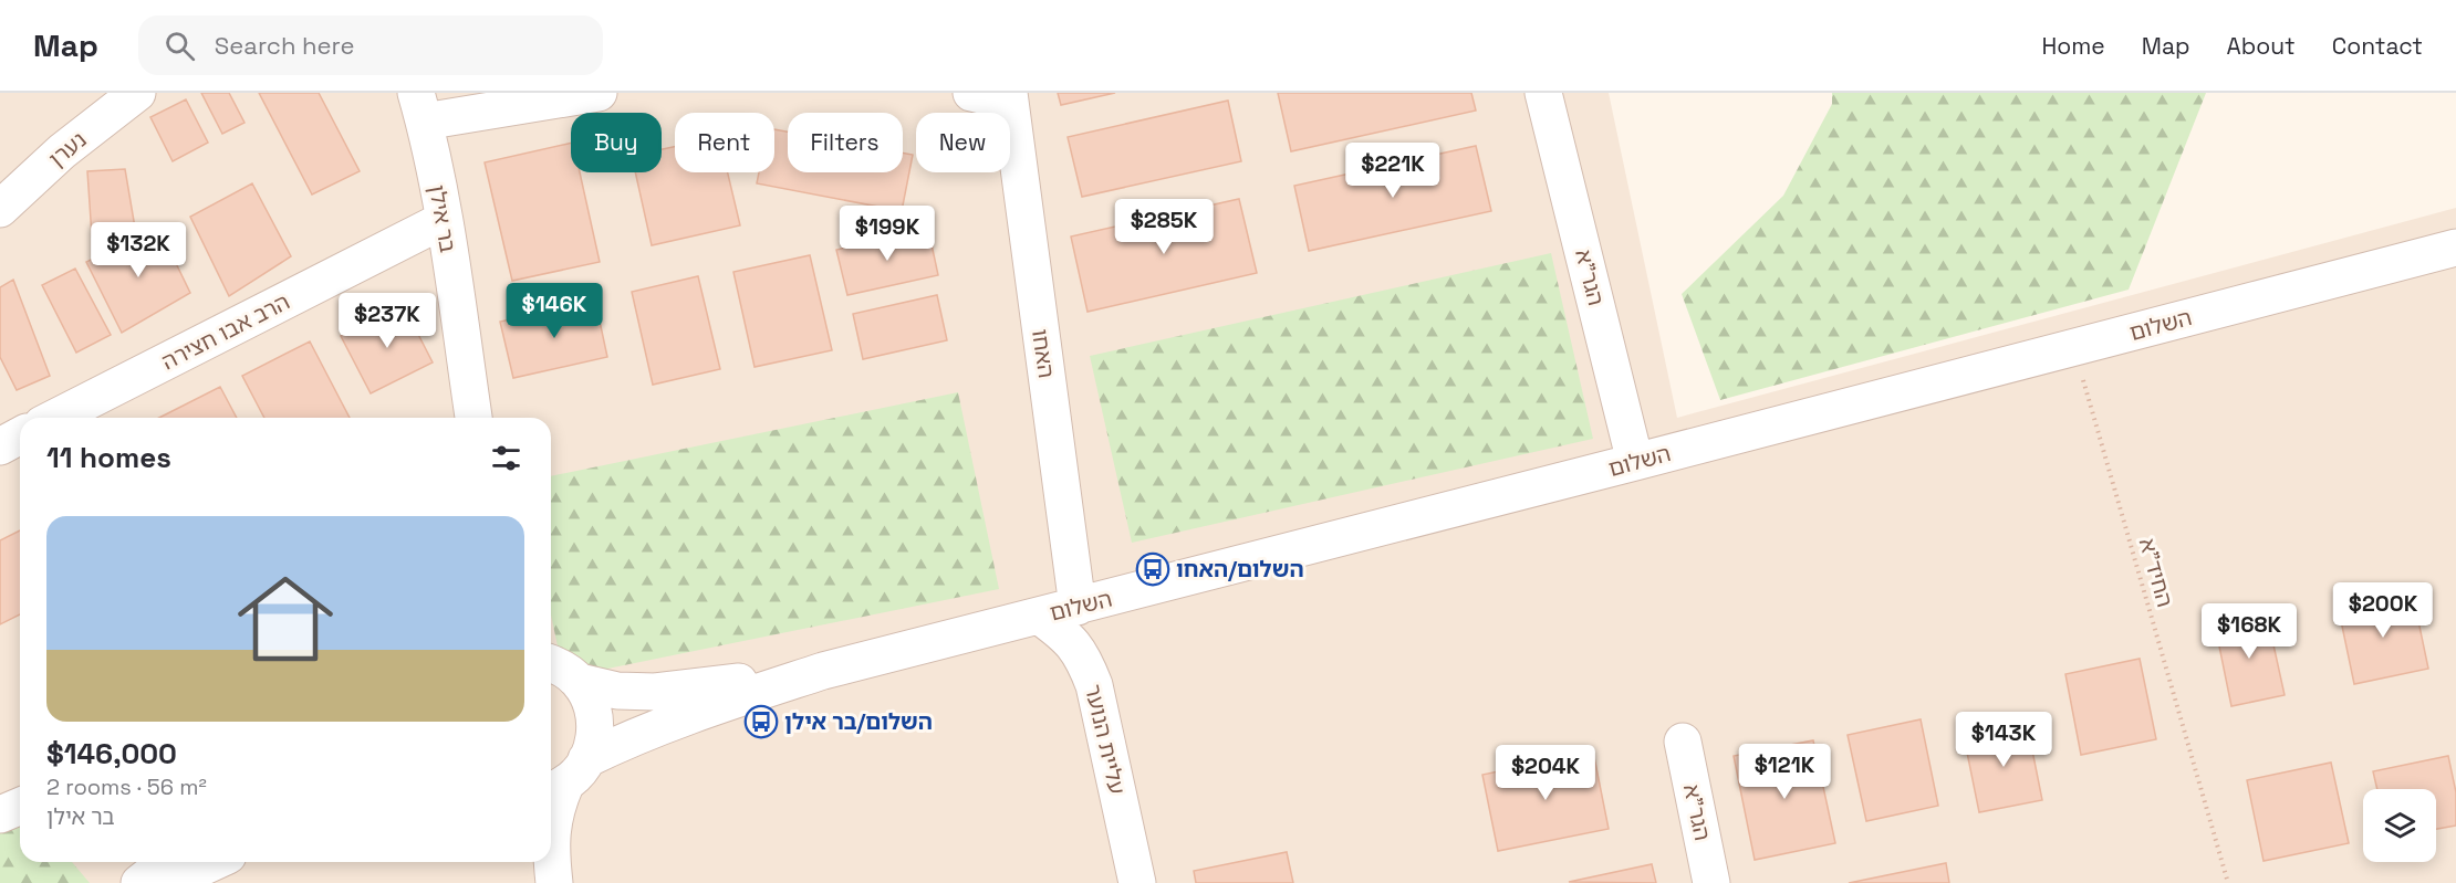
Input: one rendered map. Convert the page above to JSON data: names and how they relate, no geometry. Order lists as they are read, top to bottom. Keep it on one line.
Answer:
{"streets":{"street":["נערן","בר אילן","הגר\"א","השלום","הרב אבו חצירה","האחו","עליית הנוער"],"path":["החיד\"א"]},"crossings":[["בר אילן","הרב אבו חצירה"],["הגר\"א","השלום"],["השלום","האחו"],["השלום","החיד\"א"],["השלום","עליית הנוער"]],"places":{"bus stop":["השלום/האחו","השלום/בר אילן"]},"page":{"header":"Map","search":"Search here","nav":["Home","Map","About","Contact"],"chip":["Buy","Rent","Filters","New"],"price":["$221K","$285K","$199K","$132K","$146K","$237K","$200K","$168K","$143K","$121K","$204K"],"heading":"11 homes","list":[{"name":"$146,000","note":"2 rooms · 56 m² · בר אילן"}]}}
